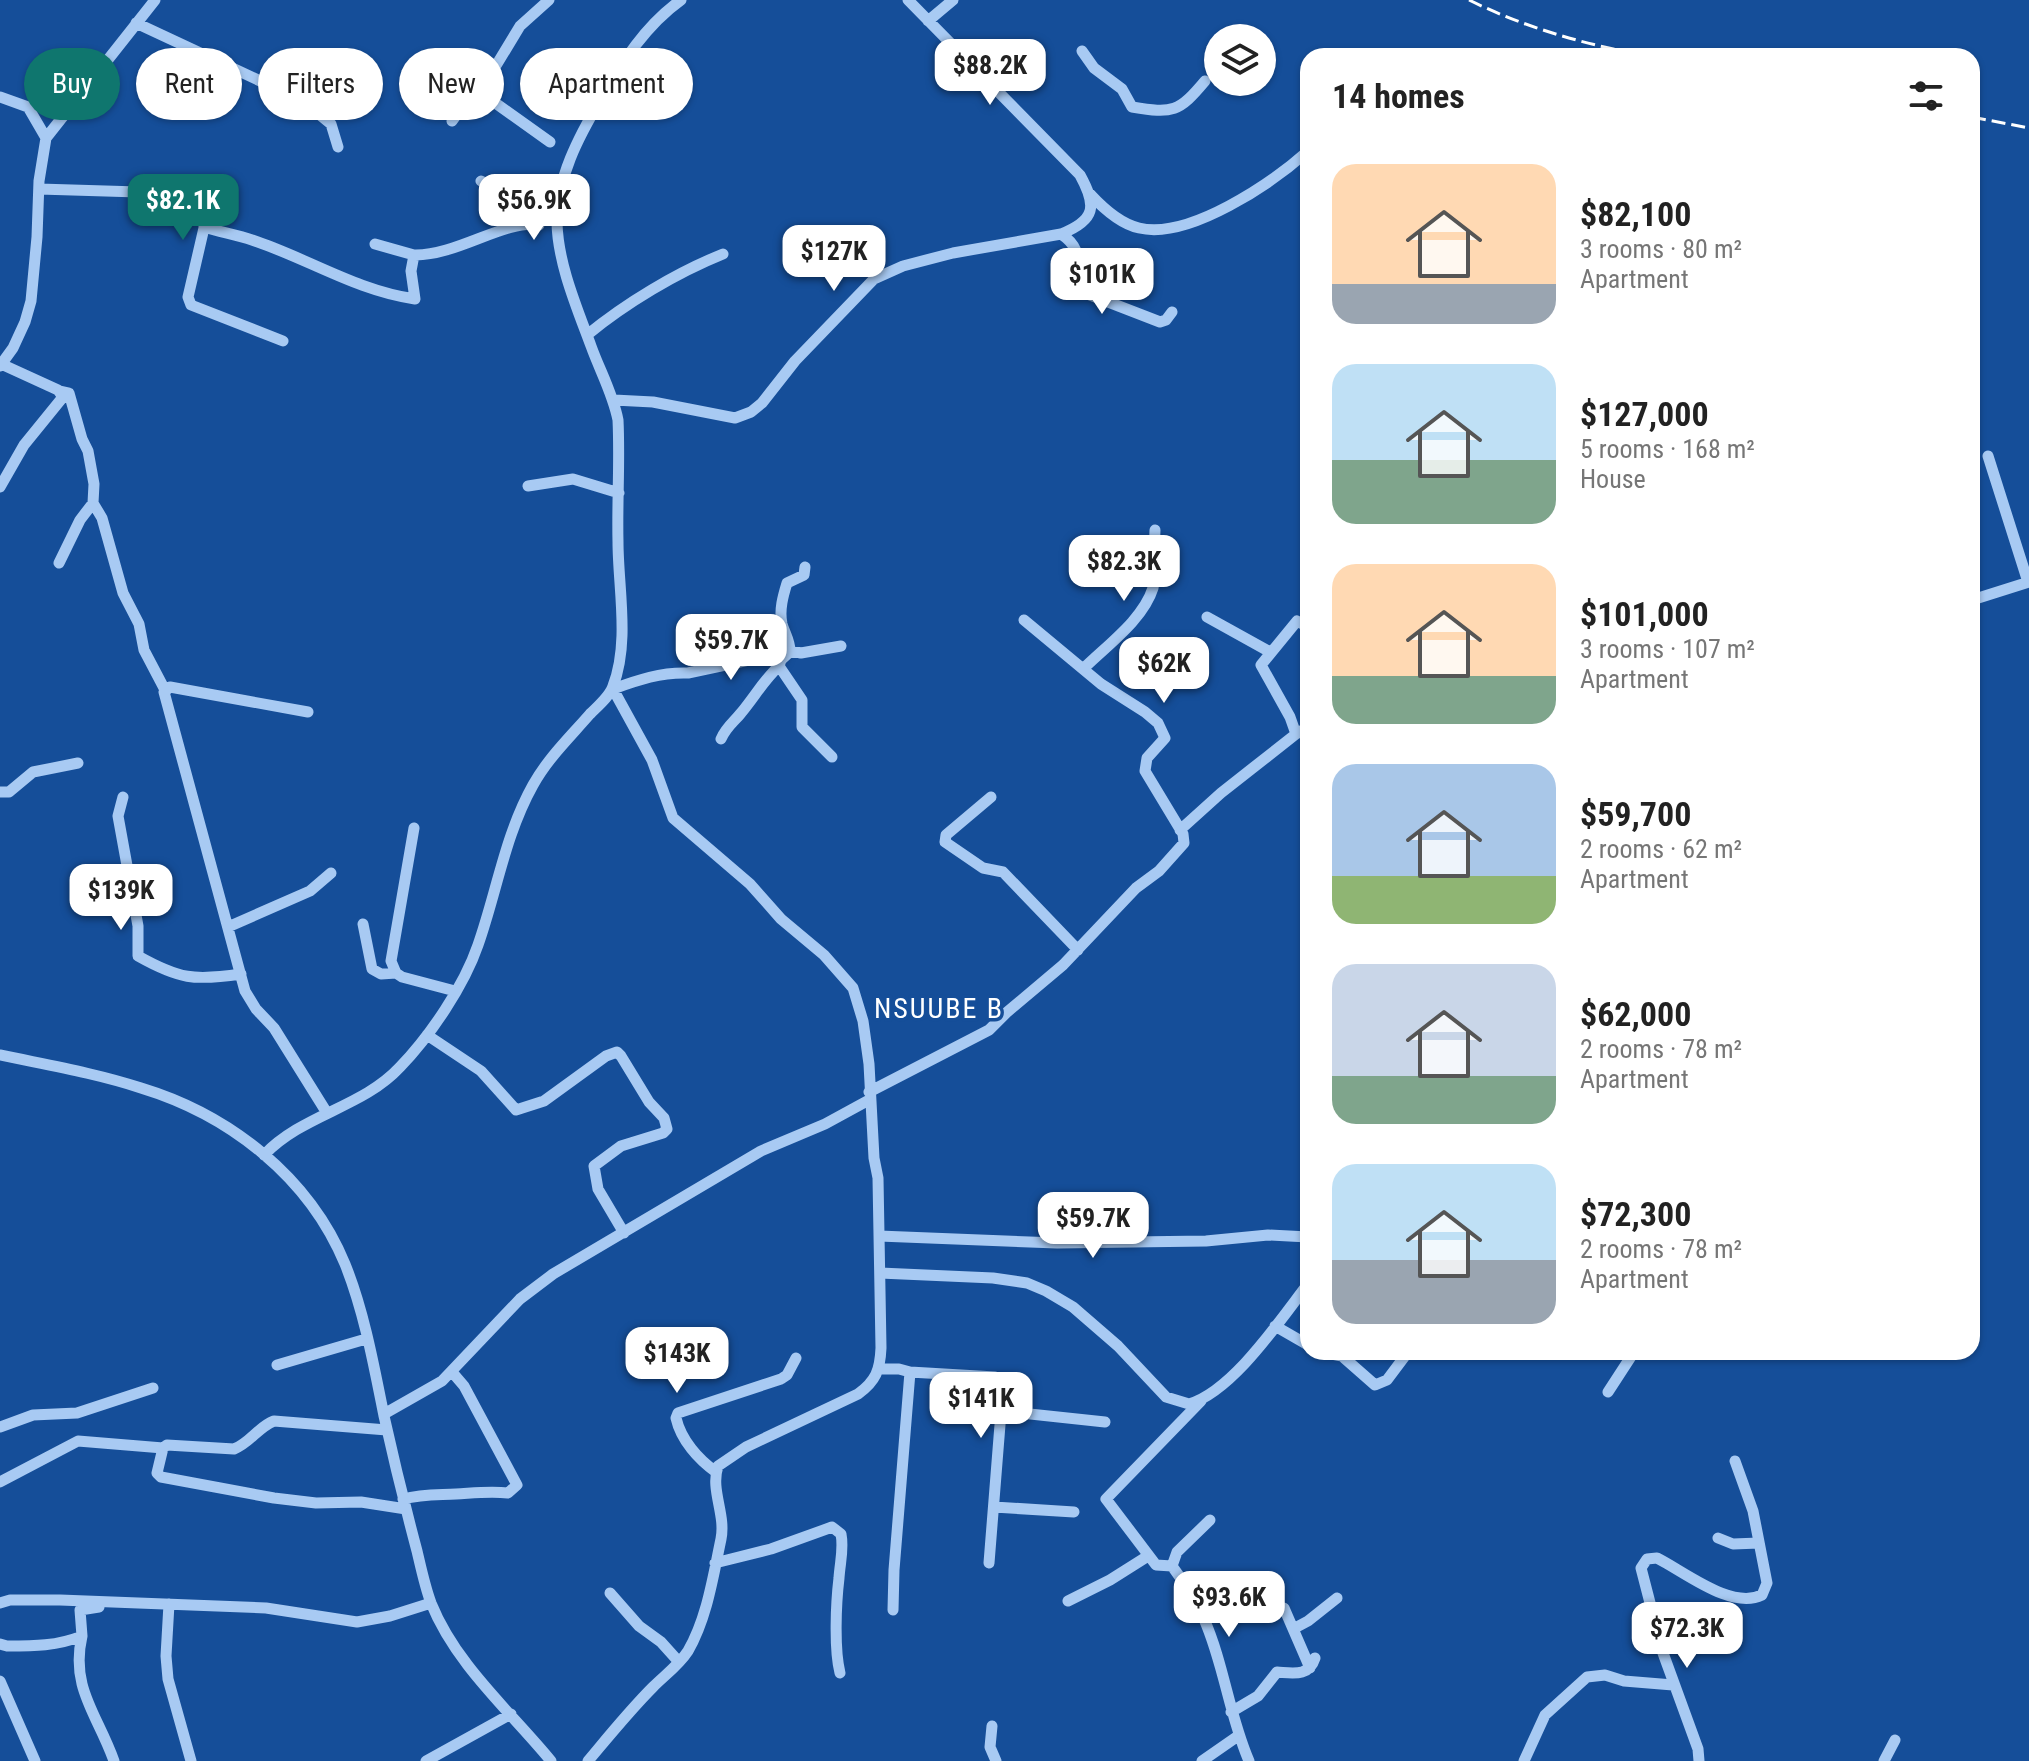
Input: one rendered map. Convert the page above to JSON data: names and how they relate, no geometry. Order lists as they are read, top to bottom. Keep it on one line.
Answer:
{"districts":["NSUUBE B"],"page":{"price":["$88.2K","$82.1K","$56.9K","$127K","$101K","$82.3K","$59.7K","$62K","$139K","$59.7K","$143K","$141K","$93.6K","$72.3K"],"chip":["Buy","Rent","Filters","New","Apartment"],"heading":"14 homes","list":[{"name":"$82,100","note":"3 rooms · 80 m² · Apartment"},{"name":"$127,000","note":"5 rooms · 168 m² · House"},{"name":"$101,000","note":"3 rooms · 107 m² · Apartment"},{"name":"$59,700","note":"2 rooms · 62 m² · Apartment"},{"name":"$62,000","note":"2 rooms · 78 m² · Apartment"},{"name":"$72,300","note":"2 rooms · 78 m² · Apartment"}]}}
